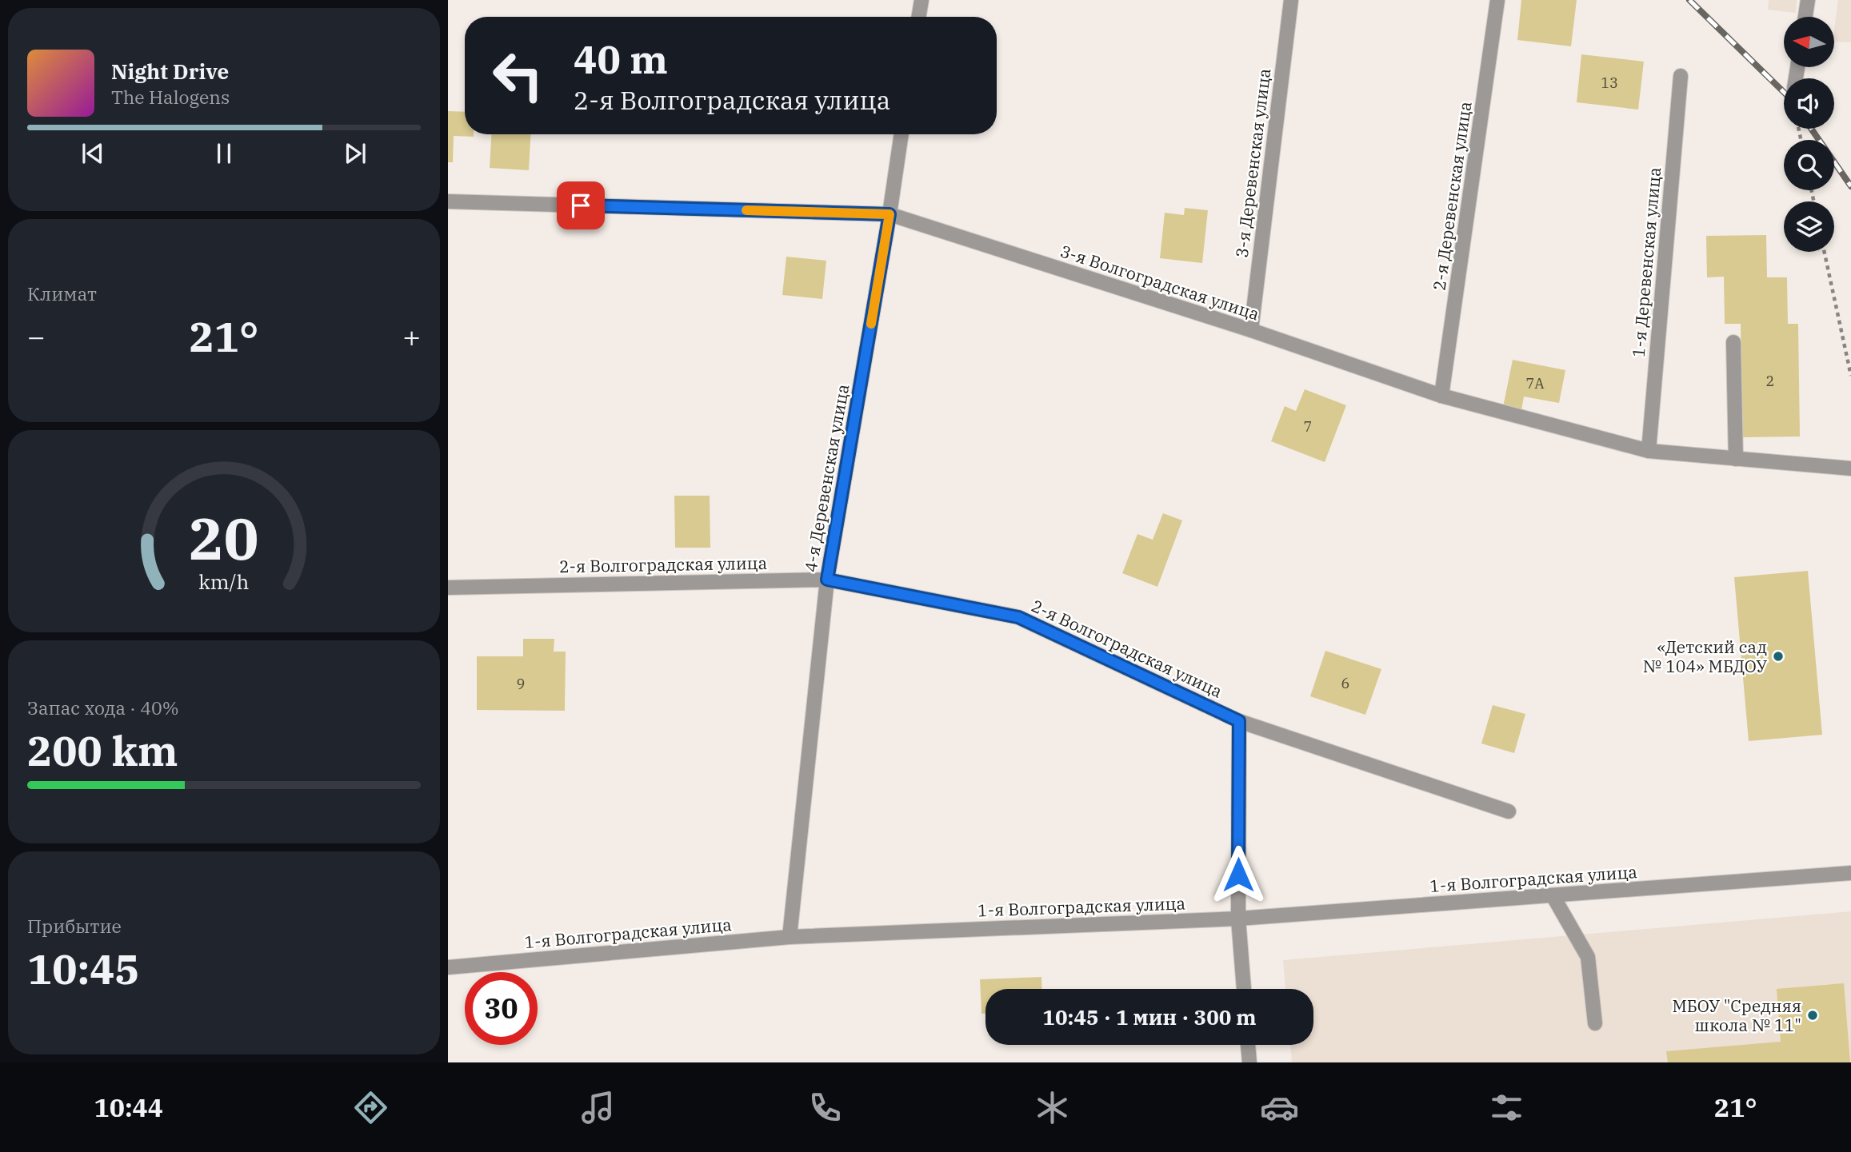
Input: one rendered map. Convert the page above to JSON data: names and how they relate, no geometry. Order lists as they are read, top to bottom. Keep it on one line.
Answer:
{"streets":{"street":["3-я Деревенская улица","2-я Деревенская улица","1-я Деревенская улица","3-я Волгоградская улица","4-я Деревенская улица","2-я Волгоградская улица","1-я Волгоградская улица"]},"crossings":[["3-я Деревенская улица","3-я Волгоградская улица"],["2-я Деревенская улица","3-я Волгоградская улица"],["1-я Деревенская улица","3-я Волгоградская улица"],["3-я Волгоградская улица","4-я Деревенская улица"],["4-я Деревенская улица","2-я Волгоградская улица"],["4-я Деревенская улица","1-я Волгоградская улица"]],"places":["«Детский сад № 104» МБДОУ","МБОУ \"Средняя школа № 11\""],"house_numbers":["13","2","7А","7","6","9"],"north":"left","page":{"turn":["40 m","2-я Волгоградская улица"],"song":["Night Drive","The Halogens"],"tile":["Климат",["Запас хода · 40%","200 km"],["Прибытие","10:45"]],"heat":["−","21°","+"],"limit":"30","trip":"10:45 · 1 мин · 300 m","tabs":["10:44","21°"],"gauge":["20","km/h"]}}
